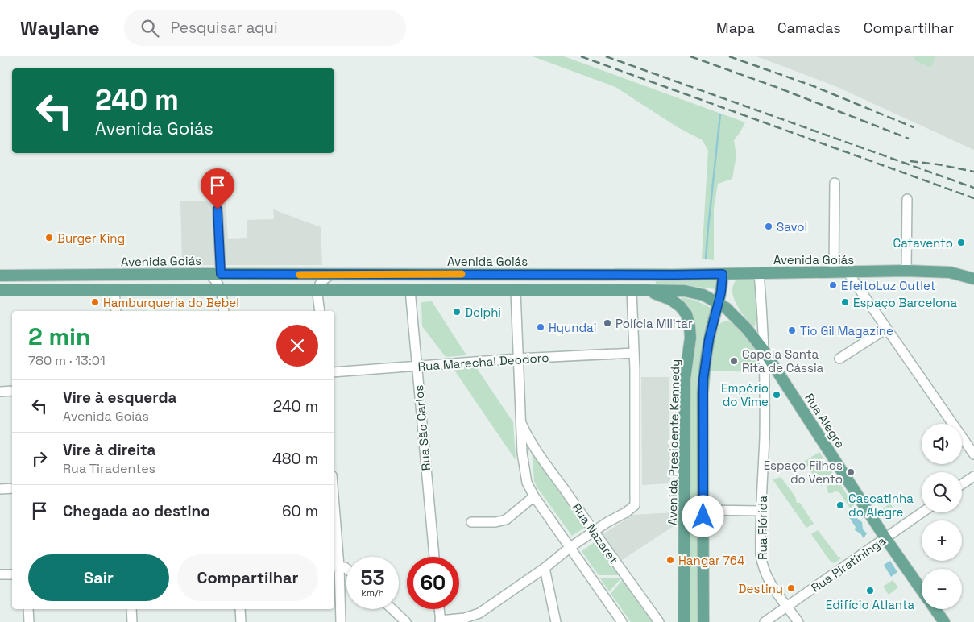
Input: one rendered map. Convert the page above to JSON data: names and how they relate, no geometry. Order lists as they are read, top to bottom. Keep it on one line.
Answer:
{"streets":{"main road":["Avenida Goiás","Rua Alegre","Avenida Presidente Kennedy"],"street":["Rua Marechal Deodoro","Rua São Carlos","Rua Flórida","Rua Nazaret","Rua Piratininga"]},"crossings":[["Avenida Goiás","Rua Flórida"],["Rua Marechal Deodoro","Rua São Carlos"],["Rua Alegre","Rua Flórida"],["Rua Alegre","Rua Piratininga"],["Rua Flórida","Rua Piratininga"]],"places":["Savol","Burger King","Catavento","EfeitoLuz Outlet","Hamburgueria do Bebel","Espaço Barcelona","Delphi","Polícia Militar","Hyundai","Tio Gil Magazine","Capela Santa Rita de Cássia","Empório do Vime","Espaço Filhos do Vento","Cascatinha do Alegre","Hangar 764","Destiny","Edifício Atlanta"],"page":{"header":"Waylane","search":"Pesquisar aqui","nav":["Mapa","Camadas","Compartilhar"],"turn":["240 m","Avenida Goiás"],"heading":["2 min","780 m · 13:01"],"list":[{"name":"Vire à esquerda","note":"Avenida Goiás","value":"240 m"},{"name":"Vire à direita","note":"Rua Tiradentes","value":"480 m"},{"name":"Chegada ao destino","value":"60 m"}],"map_buttons":["+","−"],"buttons":["Sair","Compartilhar"],"speed":"53 km/h","limit":"60"}}
